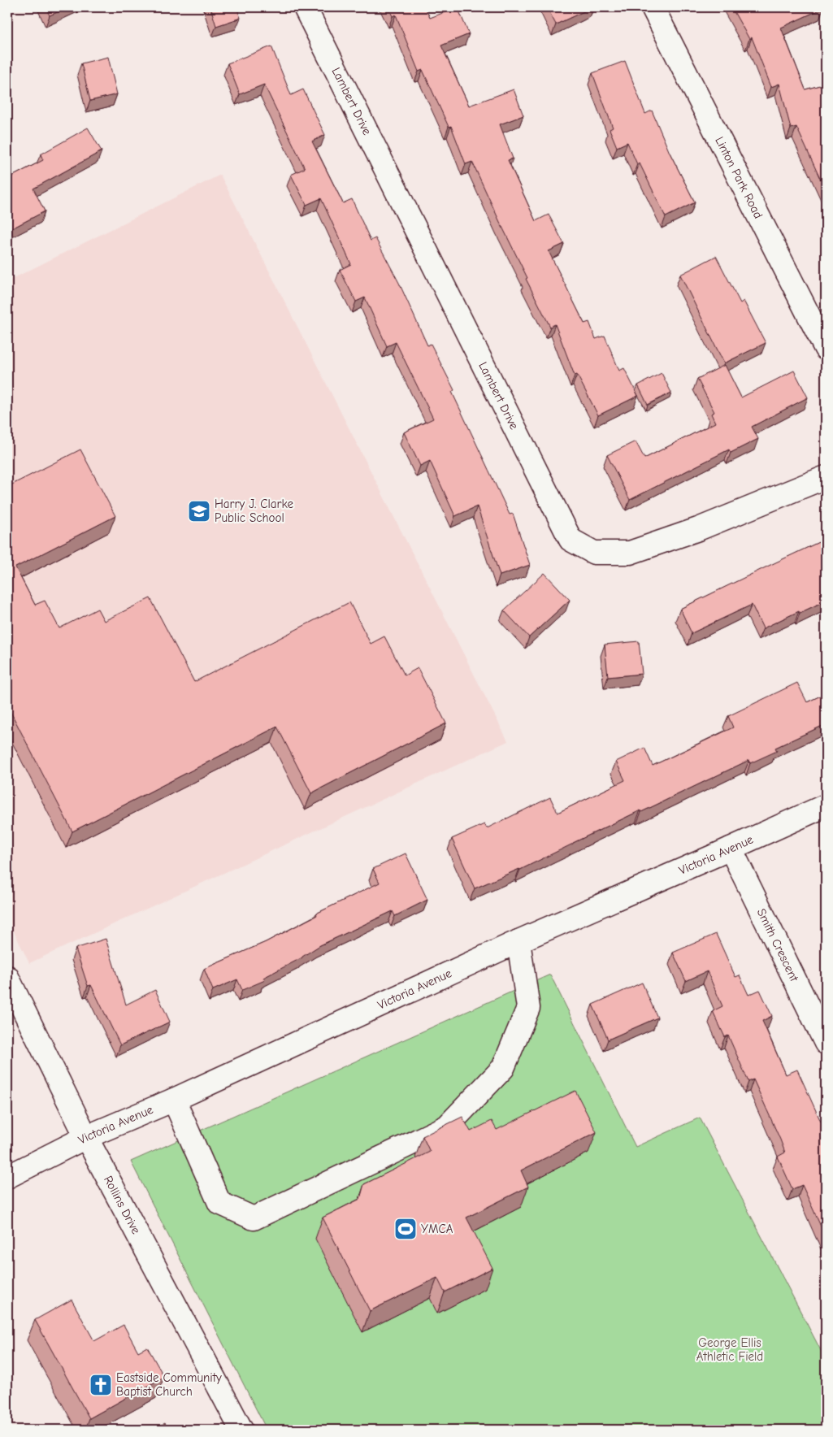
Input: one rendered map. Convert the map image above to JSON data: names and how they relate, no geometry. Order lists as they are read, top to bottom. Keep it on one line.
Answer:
{"streets":{"street":["Lambert Drive","Linton Park Road","Victoria Avenue","Smith Crescent","Rollins Drive"]},"crossings":[["Victoria Avenue","Smith Crescent"],["Victoria Avenue","Rollins Drive"]],"parks":["George Ellis Athletic Field"],"places":{"school or university":["Harry J. Clarke Public School"],"sports":["YMCA"],"church":["Eastside Community Baptist Church"]}}
